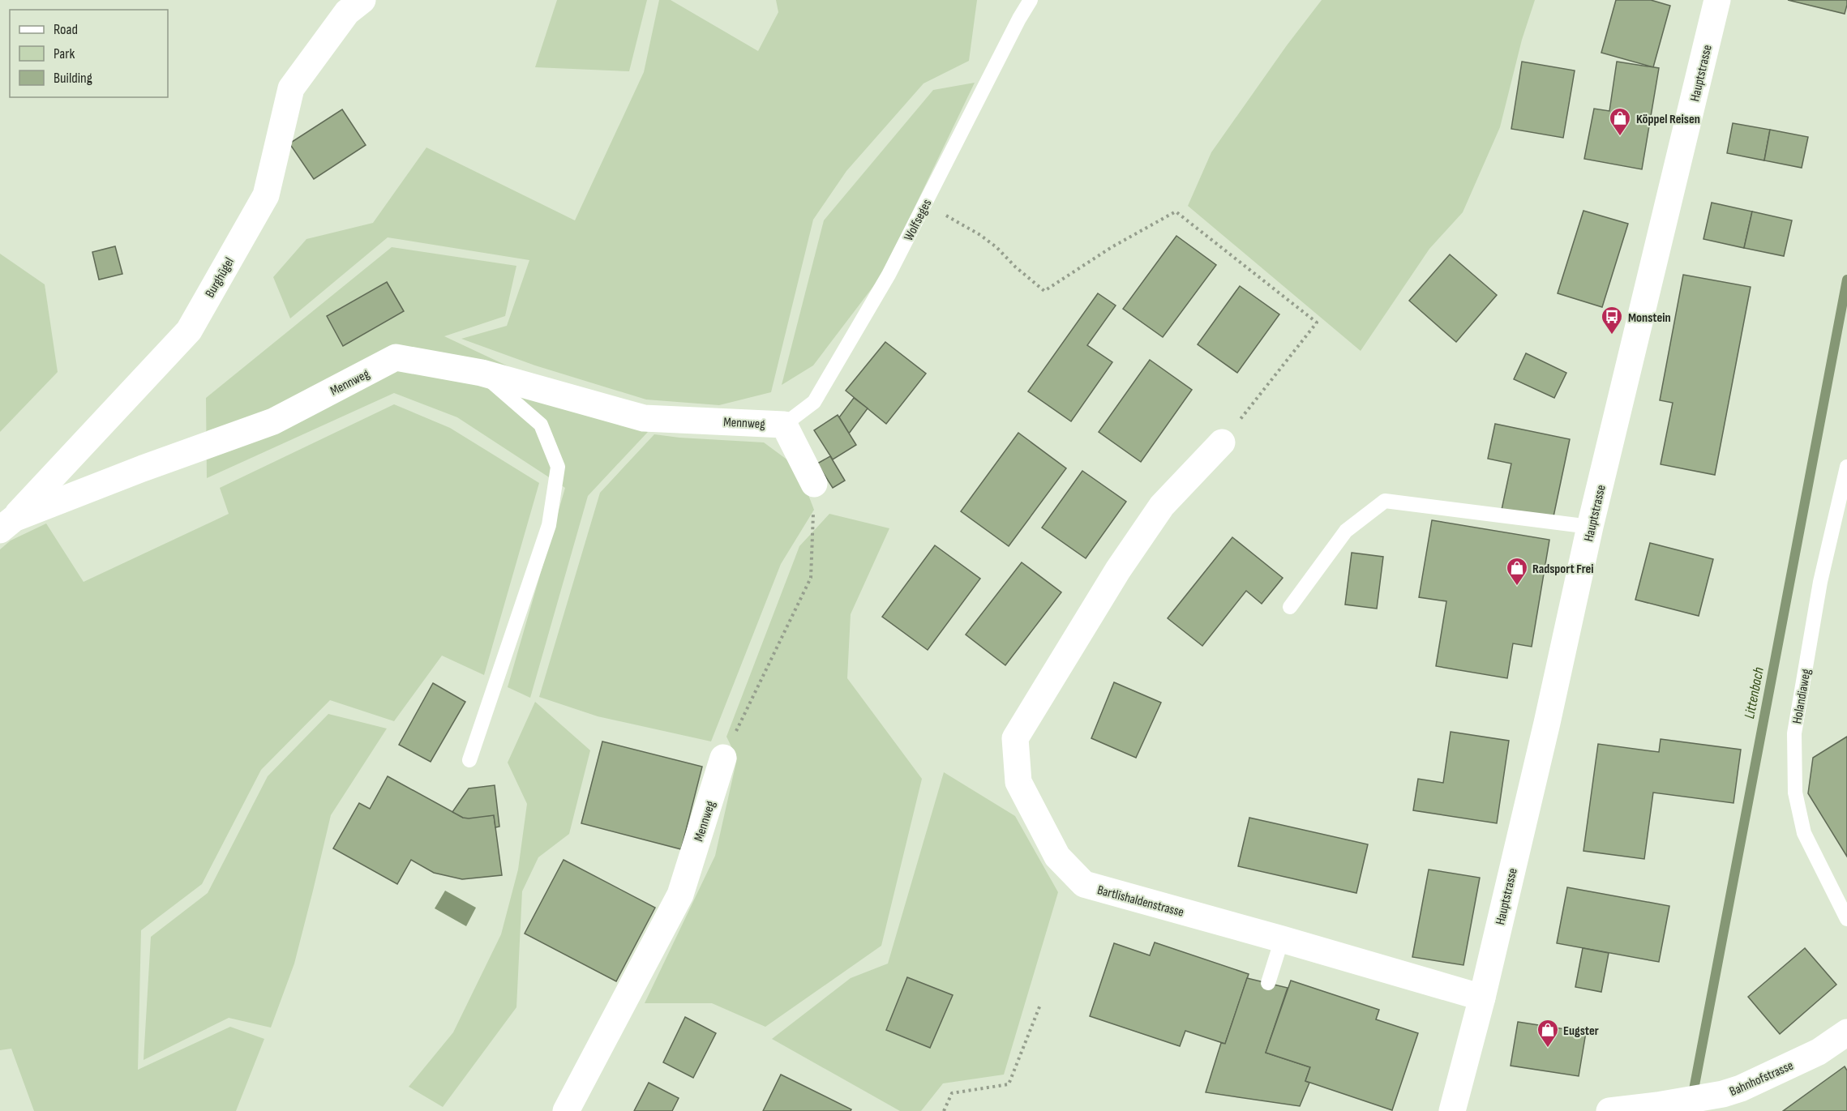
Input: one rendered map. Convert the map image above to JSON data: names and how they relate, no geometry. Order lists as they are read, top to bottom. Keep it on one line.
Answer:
{"streets":{"street":["Hauptstrasse","Burghügel","Mennweg","Bartlishaldenstrasse","Bahnhofstrasse"],"lane":["Wolfseges","Holandiaweg"]},"crossings":[["Hauptstrasse","Bartlishaldenstrasse"],["Wolfseges","Mennweg"],["Burghügel","Mennweg"]],"water":["Littenbach"],"places":{"shop":["Köppel Reisen","Radsport Frei","Eugster"],"bus stop":["Monstein"]},"legend":["Road","Park","Building"]}
